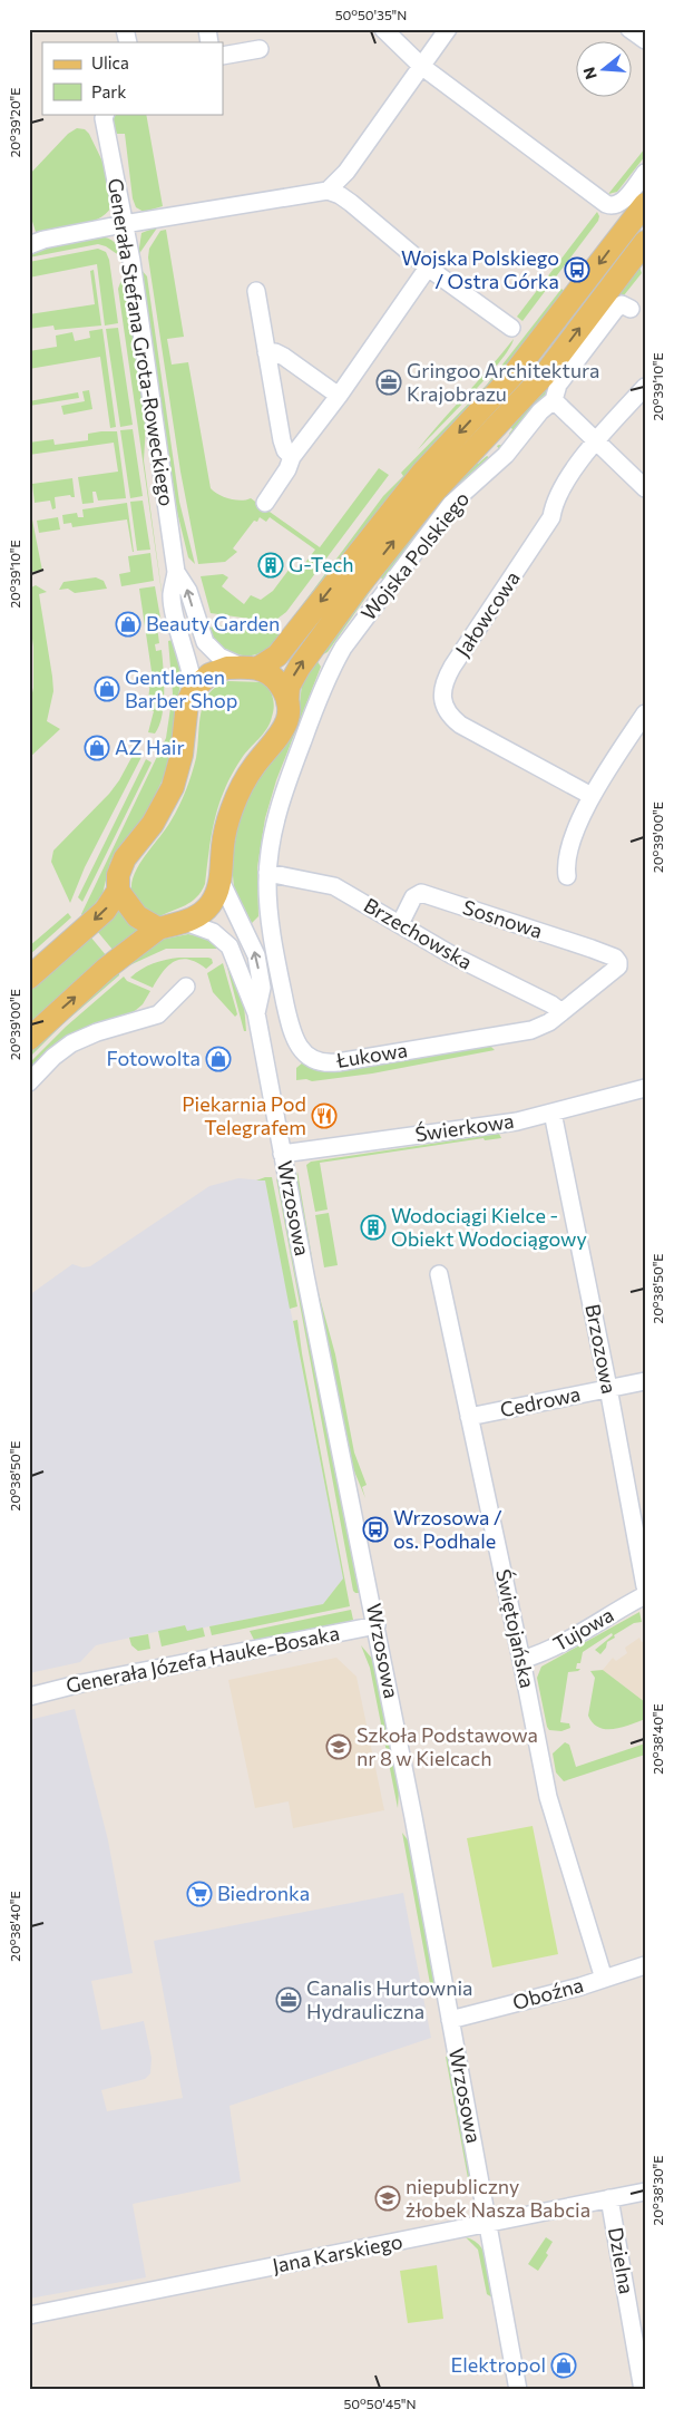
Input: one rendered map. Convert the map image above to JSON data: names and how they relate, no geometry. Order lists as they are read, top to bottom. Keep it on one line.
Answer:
{"streets":{"main road":["Wojska Polskiego"],"street":["Generała Stefana Grota-Roweckiego","Jałowcowa","Sosnowa","Brzechowska","Łukowa","Świerkowa","Wrzosowa","Brzozowa","Cedrowa","Świętojańska","Tujowa","Generała Józefa Hauke-Bosaka","Oboźna","Jana Karskiego","Dzielna"]},"crossings":[["Wojska Polskiego","Łukowa"],["Wojska Polskiego","Wrzosowa"],["Sosnowa","Brzechowska"],["Sosnowa","Łukowa"],["Brzechowska","Łukowa"],["Świerkowa","Wrzosowa"],["Świerkowa","Brzozowa"],["Wrzosowa","Generała Józefa Hauke-Bosaka"],["Wrzosowa","Oboźna"],["Wrzosowa","Jana Karskiego"],["Brzozowa","Cedrowa"],["Cedrowa","Świętojańska"],["Świętojańska","Tujowa"],["Świętojańska","Oboźna"],["Jana Karskiego","Dzielna"]],"places":{"bus stop":["Wojska Polskiego / Ostra Górka","Wrzosowa / os. Podhale"],"office":["Gringoo Architektura Krajobrazu","Canalis Hurtownia Hydrauliczna"],"building":["G-Tech","Wodociągi Kielce - Obiekt Wodociągowy"],"shop":["Beauty Garden","Gentlemen Barber Shop","AZ Hair","Fotowolta","Elektropol"],"restaurant":["Piekarnia Pod Telegrafem"],"school or university":["Szkoła Podstawowa nr 8 w Kielcach","niepubliczny żłobek Nasza Babcia"],"supermarket":["Biedronka"]},"legend":["Ulica","Park"],"north":"left","coordinates":["50°50'35\"N","20°39'20\"E","20°39'10\"E","20°39'00\"E","20°38'50\"E","20°38'40\"E","20°38'30\"E","50°50'45\"N"]}
